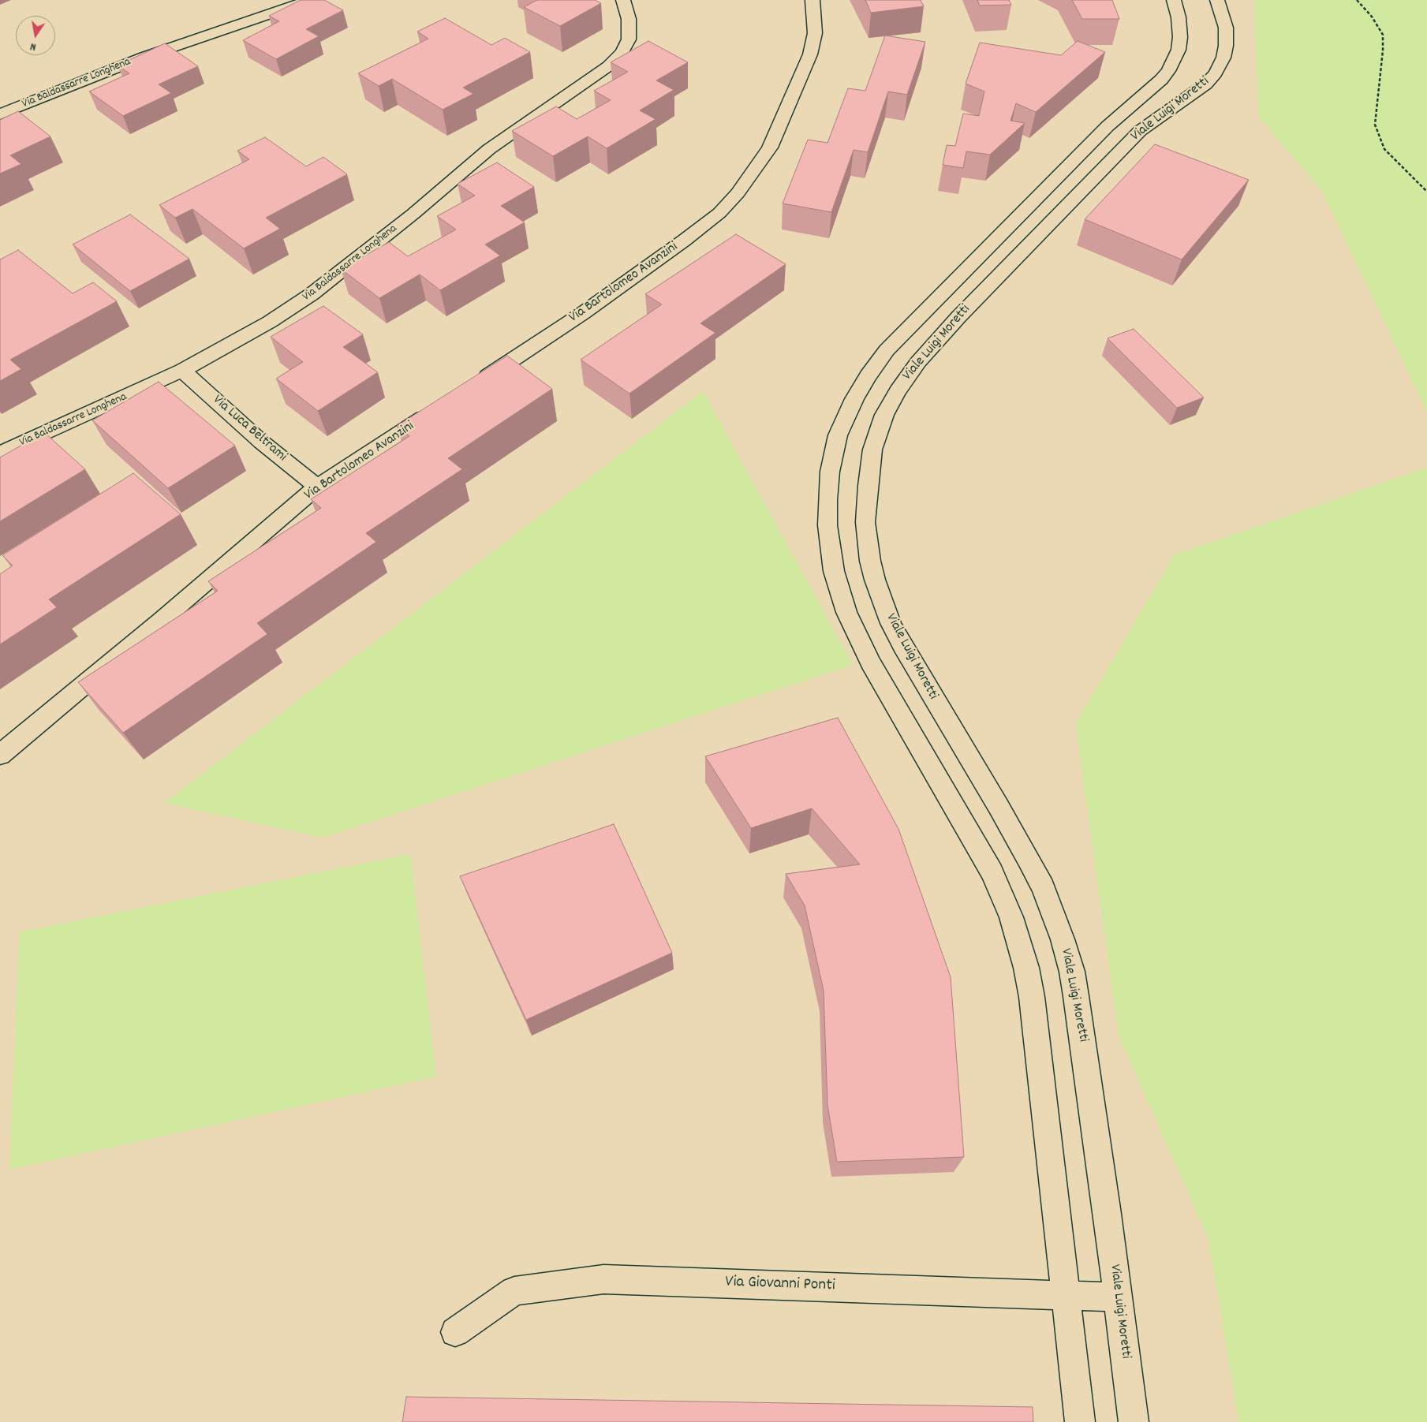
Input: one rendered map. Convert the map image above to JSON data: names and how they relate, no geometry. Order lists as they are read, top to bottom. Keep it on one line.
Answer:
{"streets":{"street":["Via Baldassarre Longhena","Viale Luigi Moretti","Via Bartolomeo Avanzini","Via Luca Beltrami","Via Giovanni Ponti"]},"crossings":[["Via Baldassarre Longhena","Via Luca Beltrami"],["Viale Luigi Moretti","Via Giovanni Ponti"],["Via Bartolomeo Avanzini","Via Luca Beltrami"]],"north":"bottom"}
